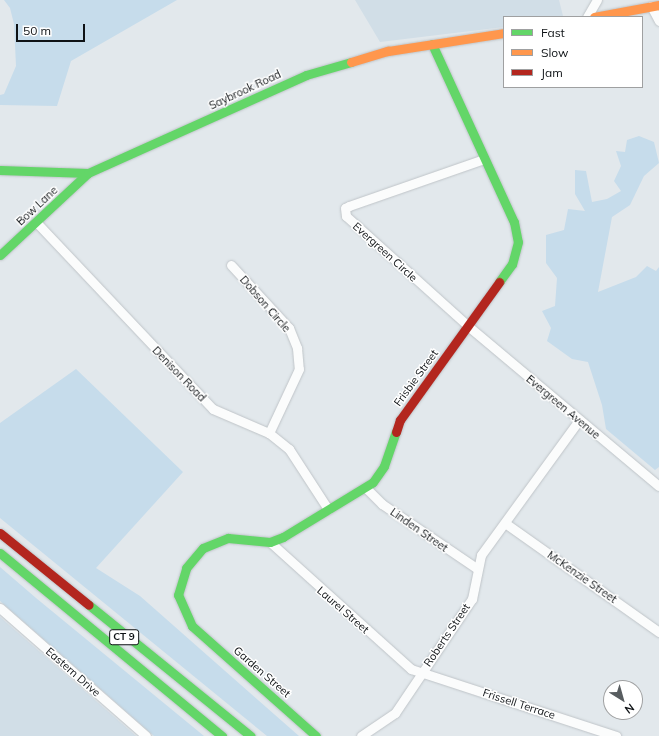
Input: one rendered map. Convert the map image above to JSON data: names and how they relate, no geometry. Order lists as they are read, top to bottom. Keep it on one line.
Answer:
{"streets":{"main road":["Saybrook Road","Bow Lane","Frisbie Street","CT 9","Garden Street"],"street":["Evergreen Circle","Dobson Circle","Denison Road","Evergreen Avenue","Linden Street","McKenzie Street","Laurel Street","Roberts Street","Eastern Drive","Frissell Terrace"]},"crossings":[["Saybrook Road","Bow Lane"],["Saybrook Road","Frisbie Street"],["Bow Lane","Denison Road"],["Evergreen Circle","Frisbie Street"],["Evergreen Circle","Evergreen Avenue"],["Dobson Circle","Denison Road"],["Denison Road","Frisbie Street"],["Frisbie Street","Evergreen Avenue"],["Frisbie Street","Linden Street"],["Frisbie Street","Laurel Street"],["Frisbie Street","Garden Street"],["Evergreen Avenue","Roberts Street"],["Linden Street","Roberts Street"],["McKenzie Street","Roberts Street"],["Laurel Street","Roberts Street"],["Laurel Street","Garden Street"],["Laurel Street","Frissell Terrace"],["Roberts Street","Frissell Terrace"]],"legend":["Fast","Slow","Jam"],"scale_bar":"50 m","north":"bottom right"}
